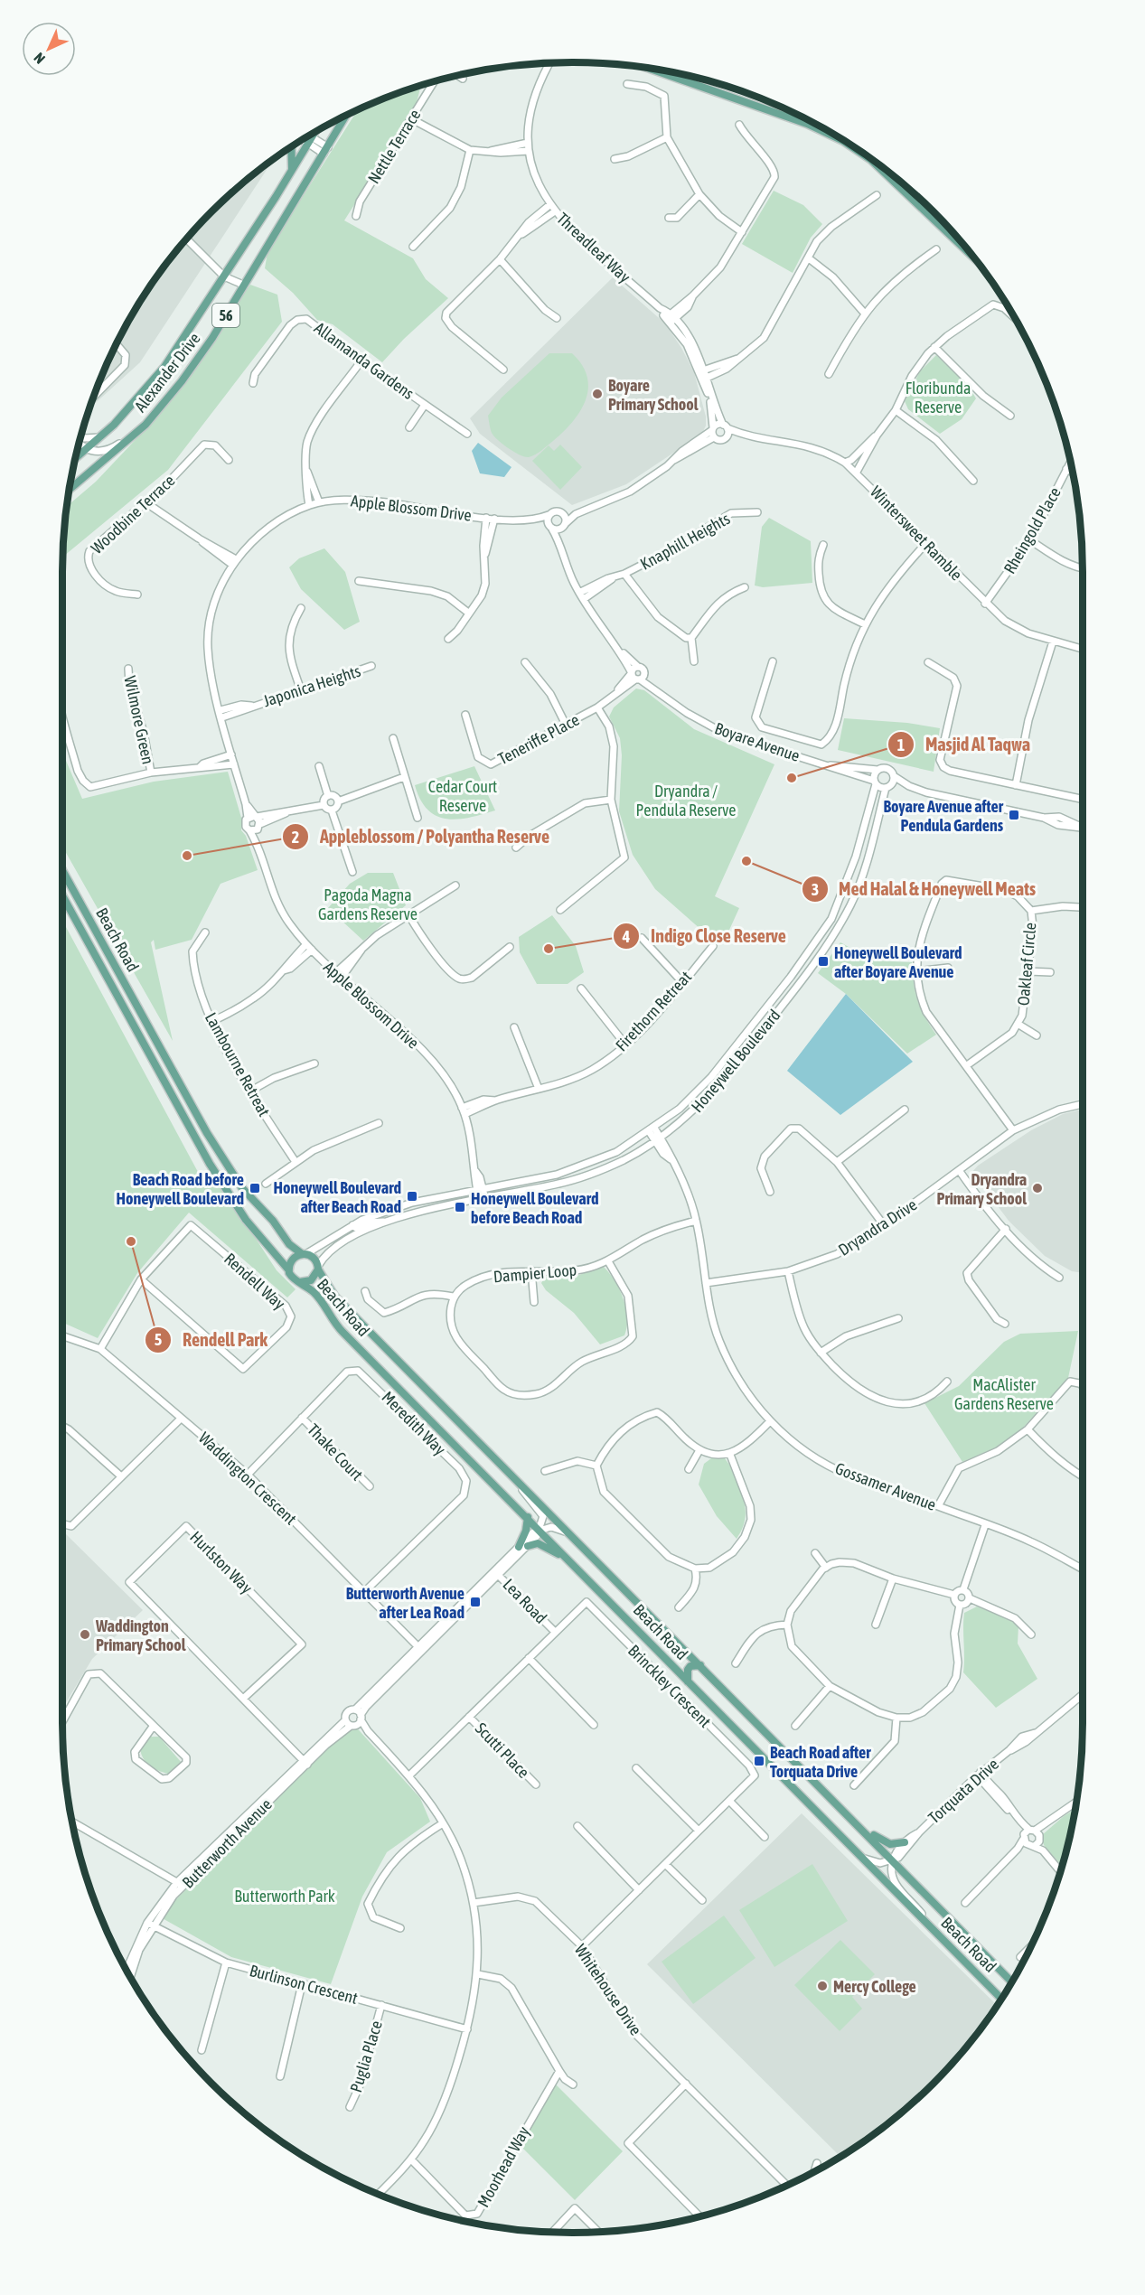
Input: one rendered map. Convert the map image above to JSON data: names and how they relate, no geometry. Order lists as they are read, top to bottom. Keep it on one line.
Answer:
{"streets":{"main road":["56","Alexander Drive","Beach Road"],"street":["Nettle Terrace","Threadleaf Way","Allamanda Gardens","Apple Blossom Drive","Woodbine Terrace","Rheingold Place","Wintersweet Ramble","Knaphill Heights","Japonica Heights","Wilmore Green","Teneriffe Place","Boyare Avenue","Oakleaf Circle","Firethorn Retreat","Honeywell Boulevard","Lambourne Retreat","Dryandra Drive","Dampier Loop","Rendell Way","Meredith Way","Thake Court","Waddington Crescent","Gossamer Avenue","Hurlston Way","Lea Road","Brinckley Crescent","Scutti Place","Torquata Drive","Butterworth Avenue","Burlinson Crescent","Whitehouse Drive","Puglia Place","Moorhead Way"]},"crossings":[["Threadleaf Way","Wintersweet Ramble"],["Apple Blossom Drive","Japonica Heights"],["Apple Blossom Drive","Firethorn Retreat"],["Apple Blossom Drive","Honeywell Boulevard"],["Rheingold Place","Wintersweet Ramble"],["Teneriffe Place","Boyare Avenue"],["Boyare Avenue","Honeywell Boulevard"],["Beach Road","Honeywell Boulevard"],["Beach Road","Torquata Drive"],["Beach Road","Butterworth Avenue"],["Oakleaf Circle","Dryandra Drive"],["Honeywell Boulevard","Gossamer Avenue"],["Dryandra Drive","Gossamer Avenue"],["Dampier Loop","Gossamer Avenue"],["Rendell Way","Waddington Crescent"],["Meredith Way","Thake Court"],["Meredith Way","Waddington Crescent"],["Waddington Crescent","Butterworth Avenue"],["Hurlston Way","Butterworth Avenue"],["Lea Road","Brinckley Crescent"],["Lea Road","Butterworth Avenue"],["Brinckley Crescent","Scutti Place"],["Brinckley Crescent","Whitehouse Drive"],["Butterworth Avenue","Burlinson Crescent"],["Burlinson Crescent","Puglia Place"]],"parks":["Floribunda Reserve","Cedar Court Reserve","Dryandra / Pendula Reserve","Pagoda Magna Gardens Reserve","MacAlister Gardens Reserve","Butterworth Park"],"places":{"other":["Boyare Primary School","Masjid Al Taqwa","Appleblossom / Polyantha Reserve","Med Halal & Honeywell Meats","Indigo Close Reserve","Dryandra Primary School","Rendell Park","Waddington Primary School","Mercy College"],"transit":["Boyare Avenue after Pendula Gardens","Honeywell Boulevard after Boyare Avenue","Beach Road before Honeywell Boulevard","Honeywell Boulevard after Beach Road","Honeywell Boulevard before Beach Road","Butterworth Avenue after Lea Road","Beach Road after Torquata Drive"]},"north":"bottom left"}
